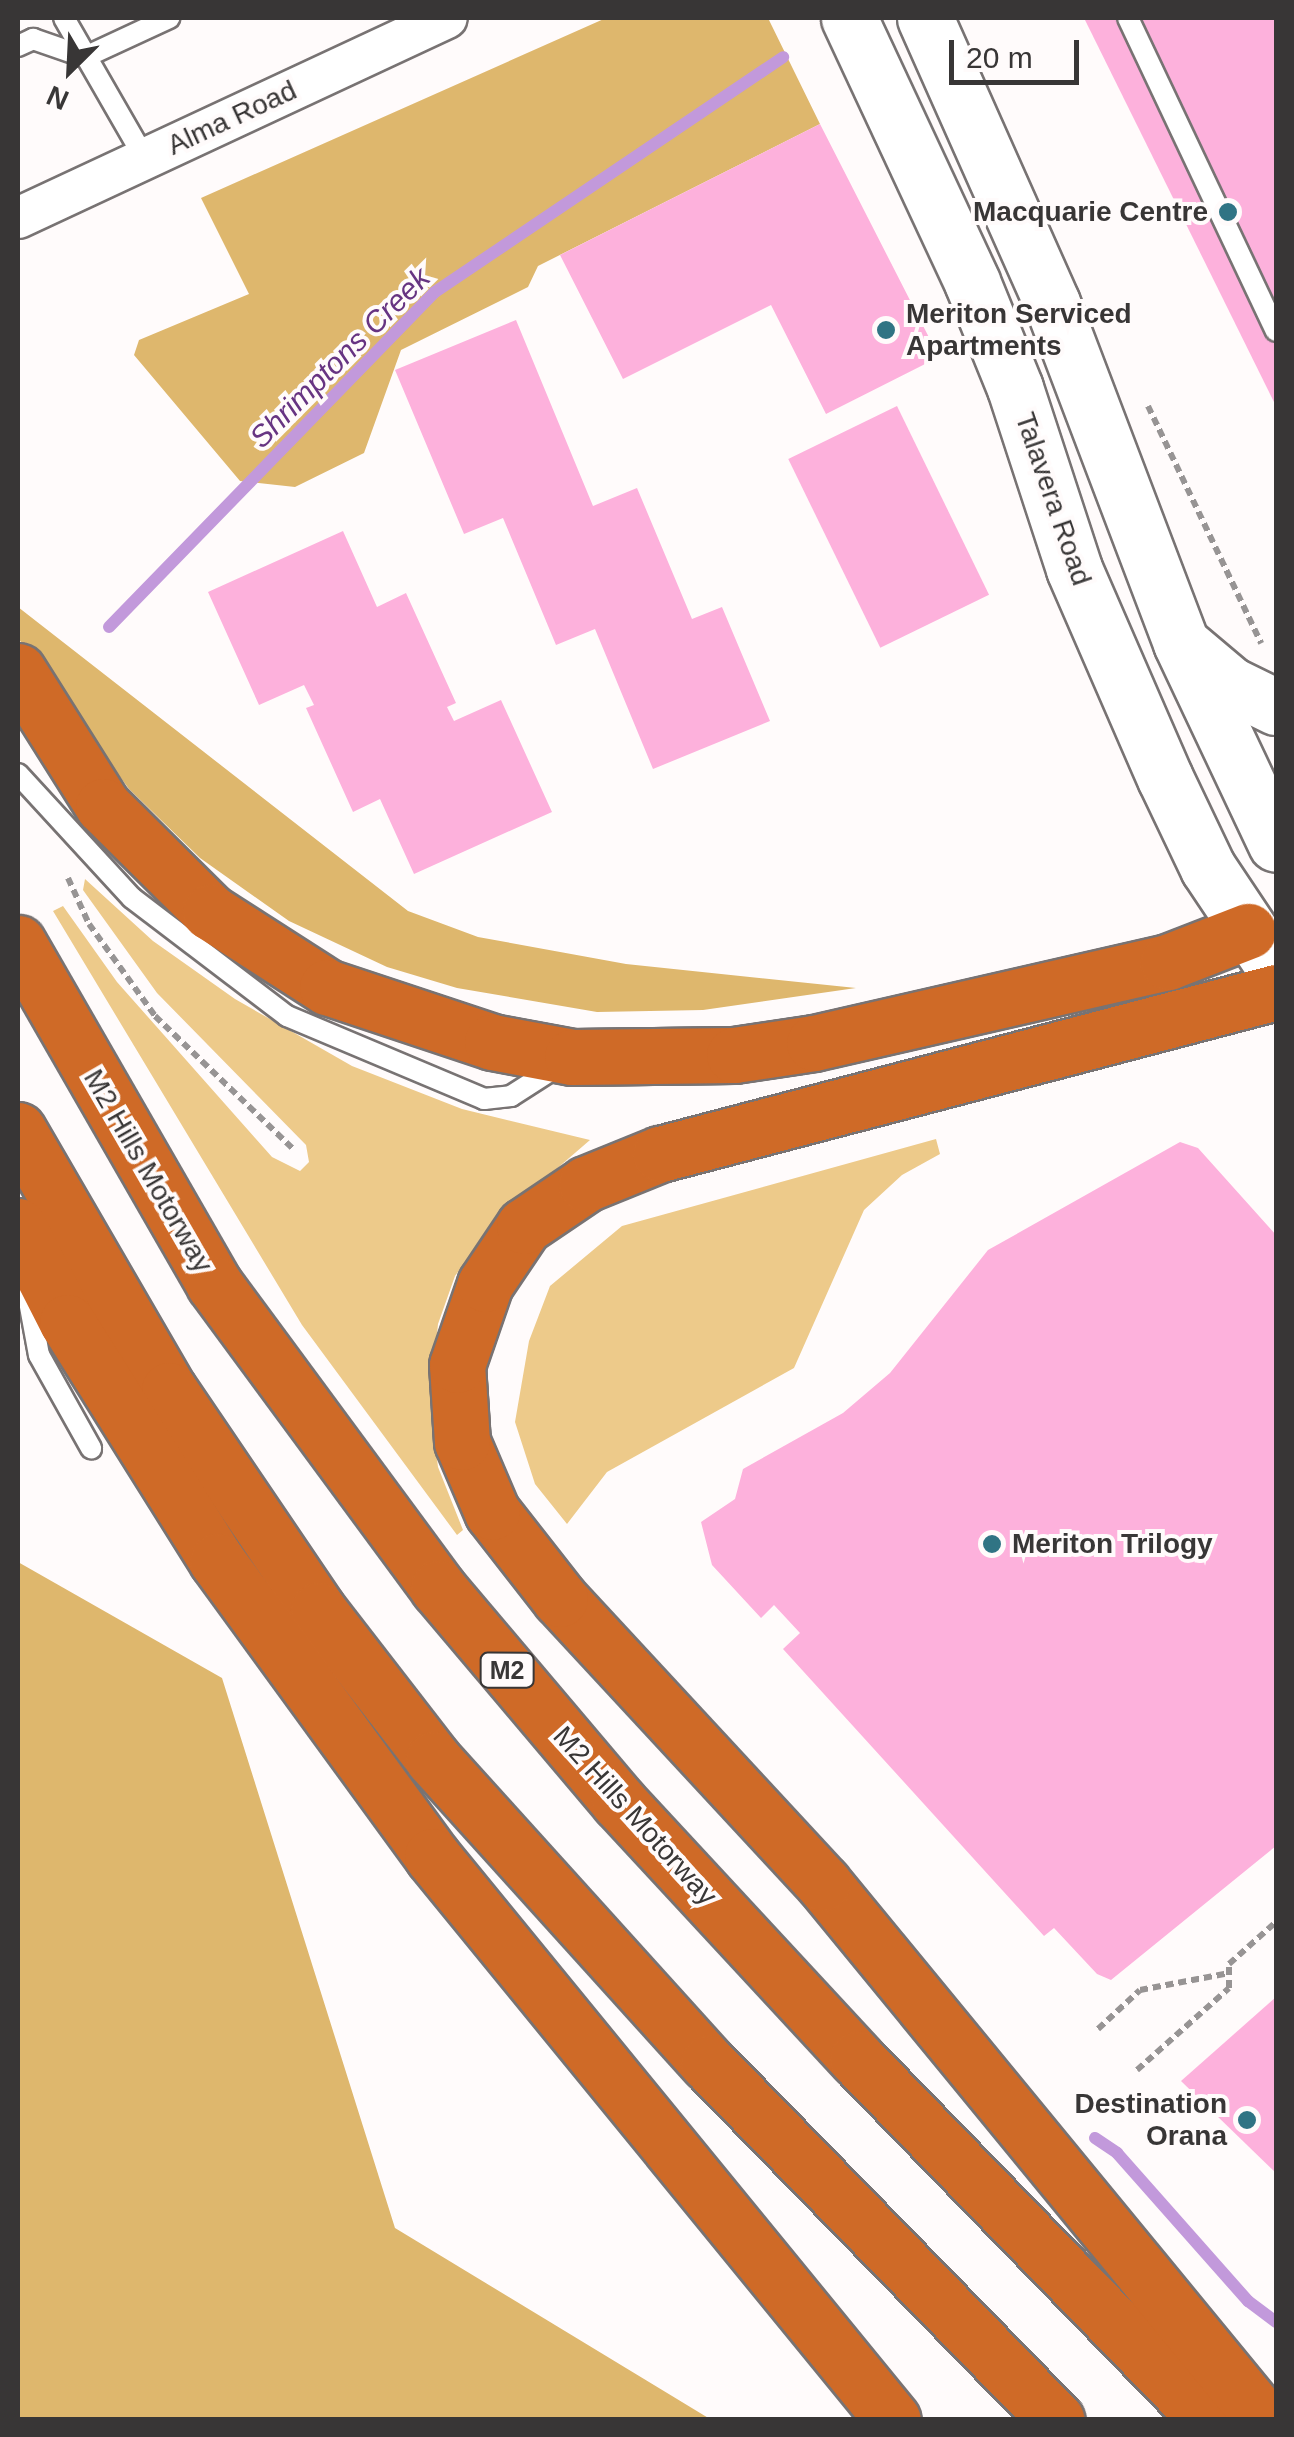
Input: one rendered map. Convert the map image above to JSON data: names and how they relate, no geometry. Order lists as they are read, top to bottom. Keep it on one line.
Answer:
{"streets":{"highway":["M2 Hills Motorway","M2"],"main road":["Talavera Road"],"street":["Alma Road"]},"water":["Shrimptons Creek"],"places":["Macquarie Centre","Meriton Serviced Apartments","Meriton Trilogy","Destination Orana"],"scale_bar":"20 m","north":"bottom left"}
